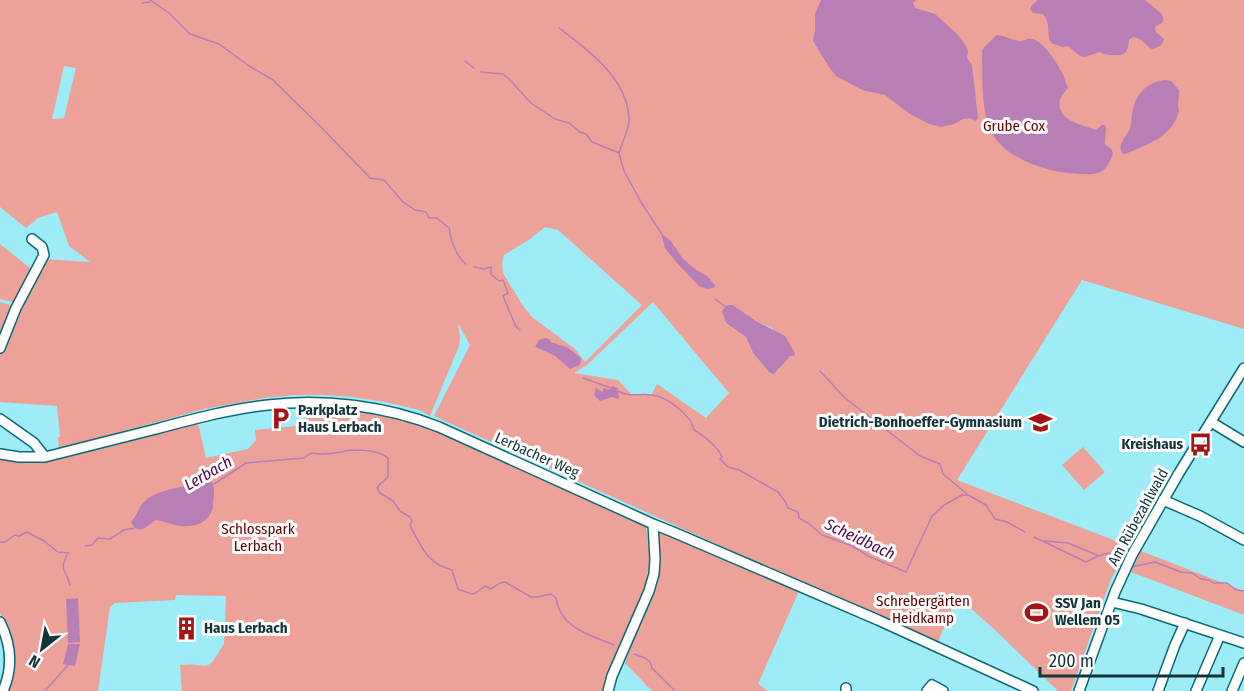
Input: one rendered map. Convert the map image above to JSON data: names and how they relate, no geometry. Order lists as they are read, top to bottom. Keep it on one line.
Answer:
{"streets":{"street":["Lerbacher Weg","Am Rübezahlwald"]},"water":["Lerbach","Scheidbach"],"parks":["Grube Cox","Schlosspark Lerbach","Schrebergärten Heidkamp"],"places":{"parking":["Parkplatz Haus Lerbach"],"school or university":["Dietrich-Bonhoeffer-Gymnasium"],"bus stop":["Kreishaus"],"sports":["SSV Jan Wellem 05"],"building":["Haus Lerbach"]},"scale_bar":"200 m","north":"bottom left"}
